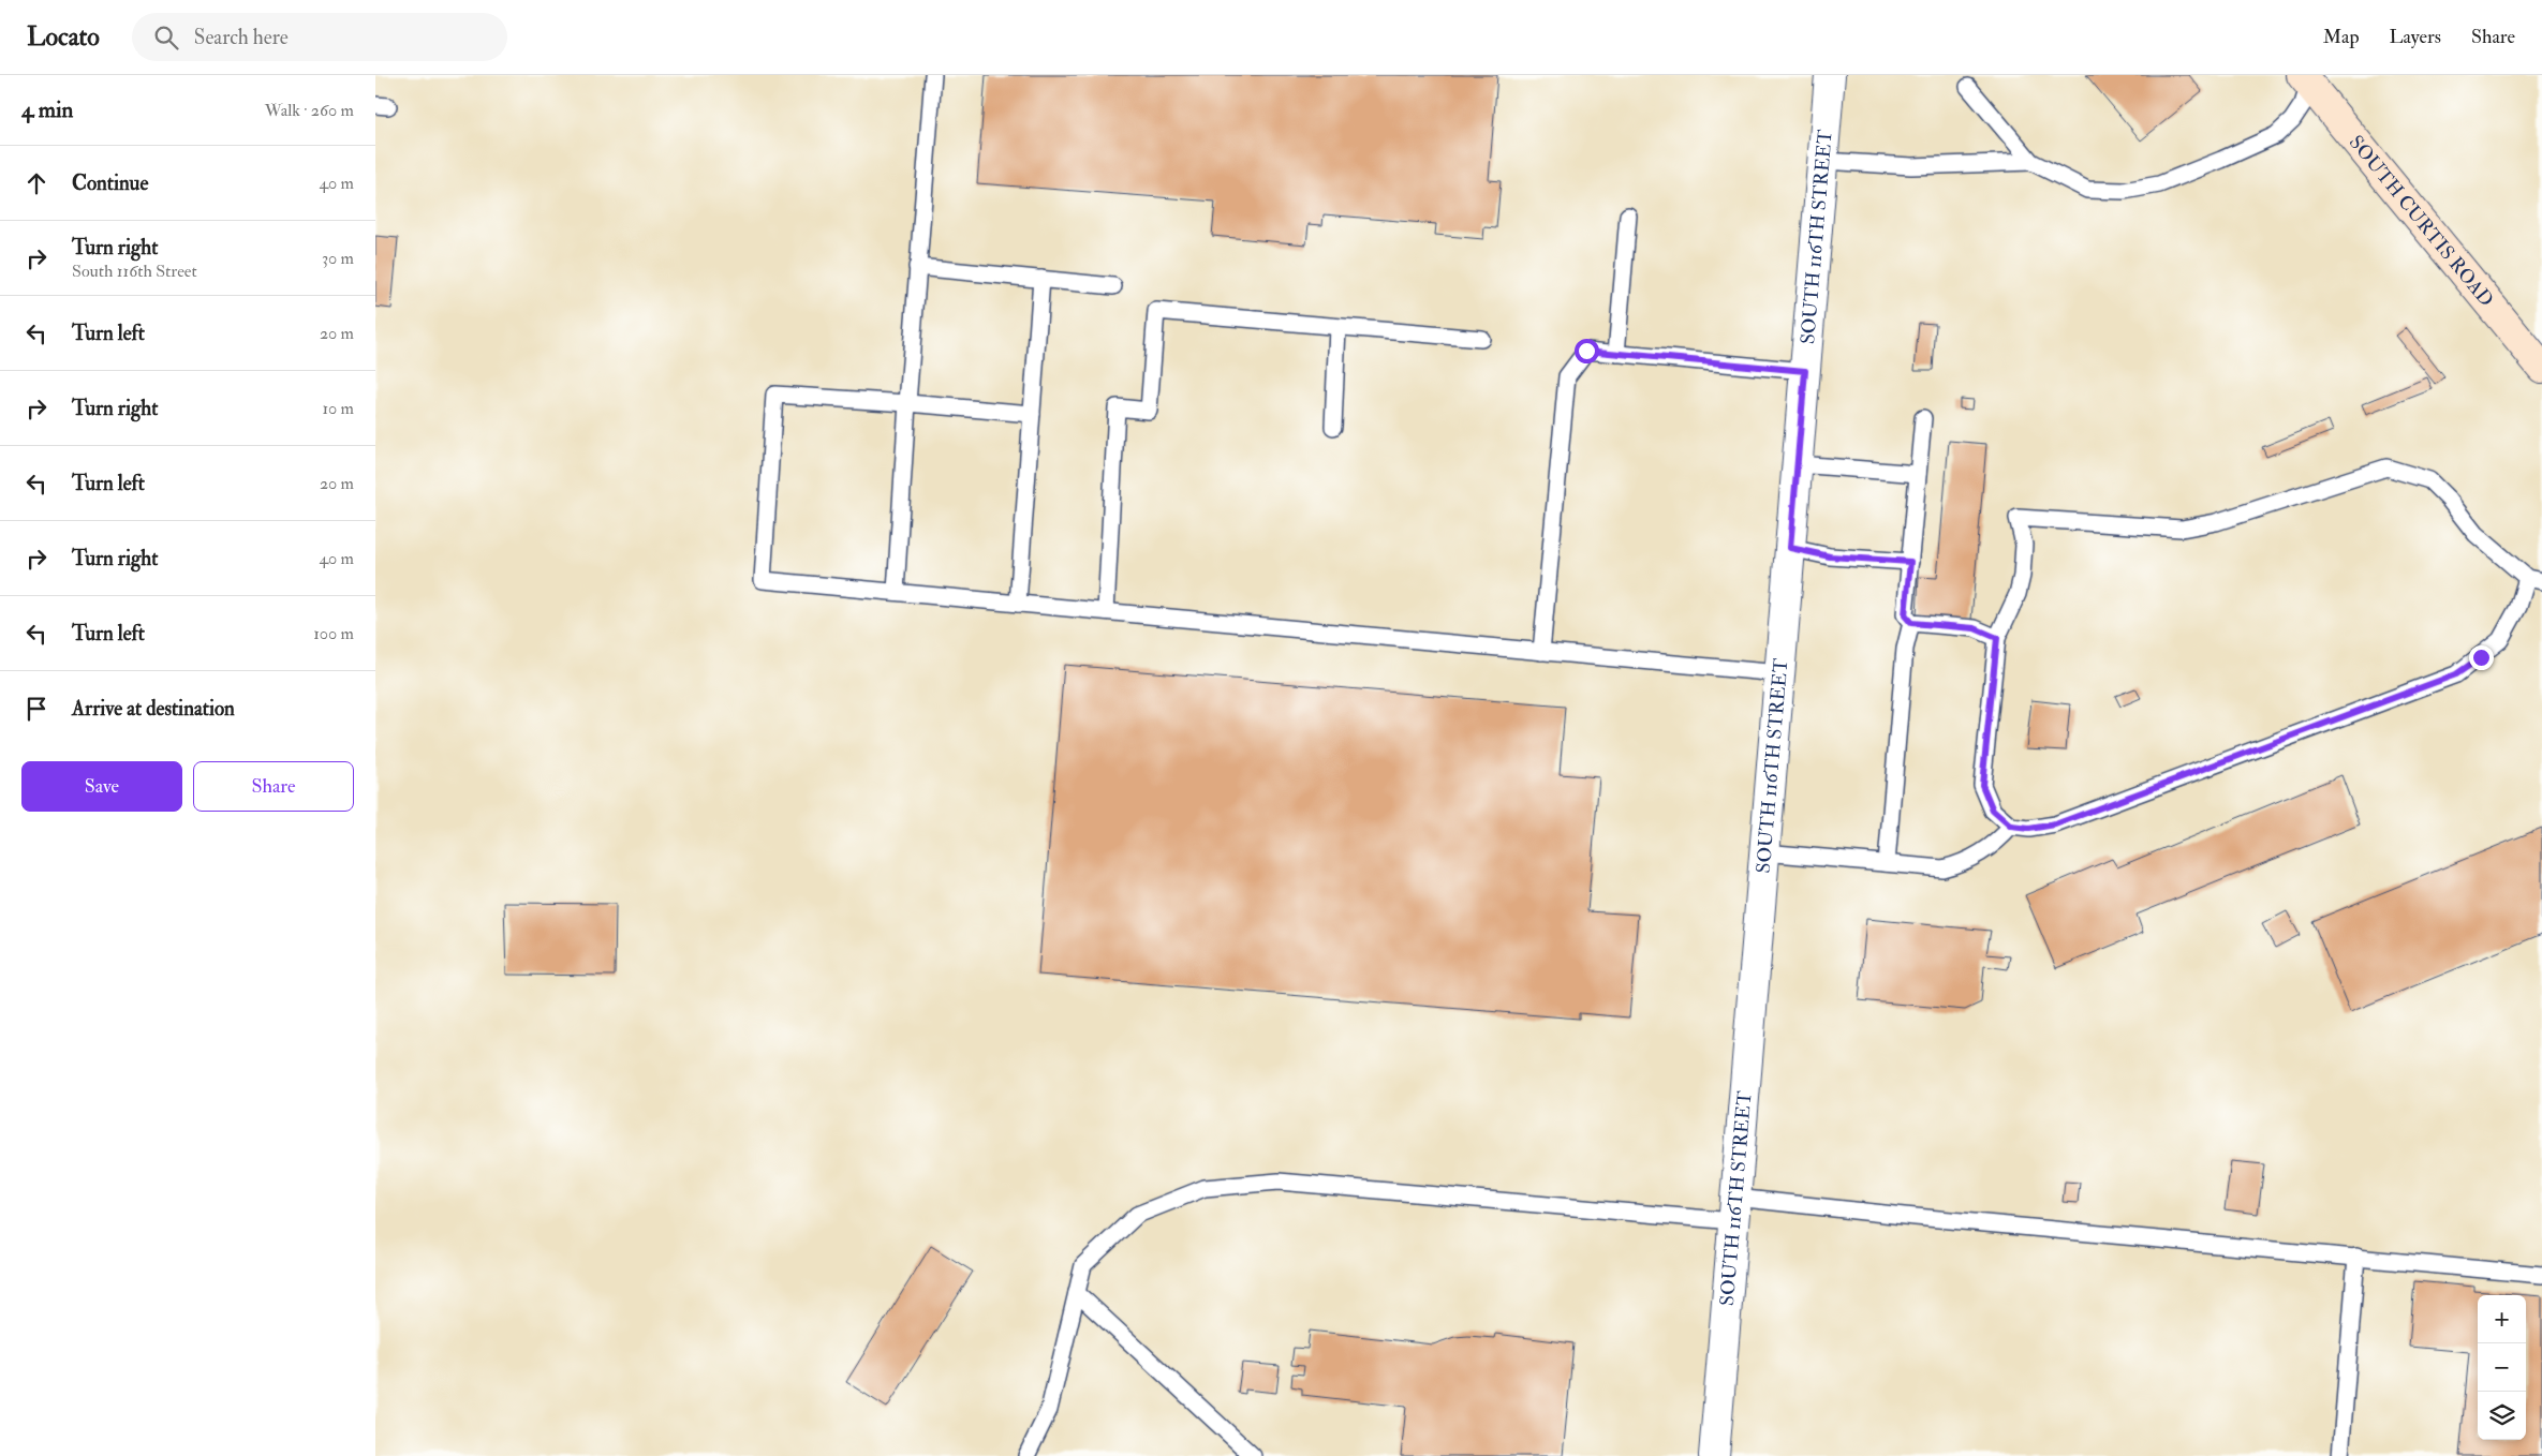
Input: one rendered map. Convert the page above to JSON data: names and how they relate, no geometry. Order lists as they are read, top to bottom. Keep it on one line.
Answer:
{"streets":{"street":["SOUTH CURTIS ROAD","SOUTH 116TH STREET"]},"page":{"header":"Locato","search":"Search here","nav":["Map","Layers","Share"],"heading":["4 min","Walk · 260 m"],"list":[["Continue","40 m"],["Turn right","South 116th Street","30 m"],["Turn left","20 m"],["Turn right","10 m"],["Turn left","20 m"],["Turn right","40 m"],["Turn left","100 m"],"Arrive at destination"],"buttons":["Save","Share"],"map_buttons":["+","−"]}}
